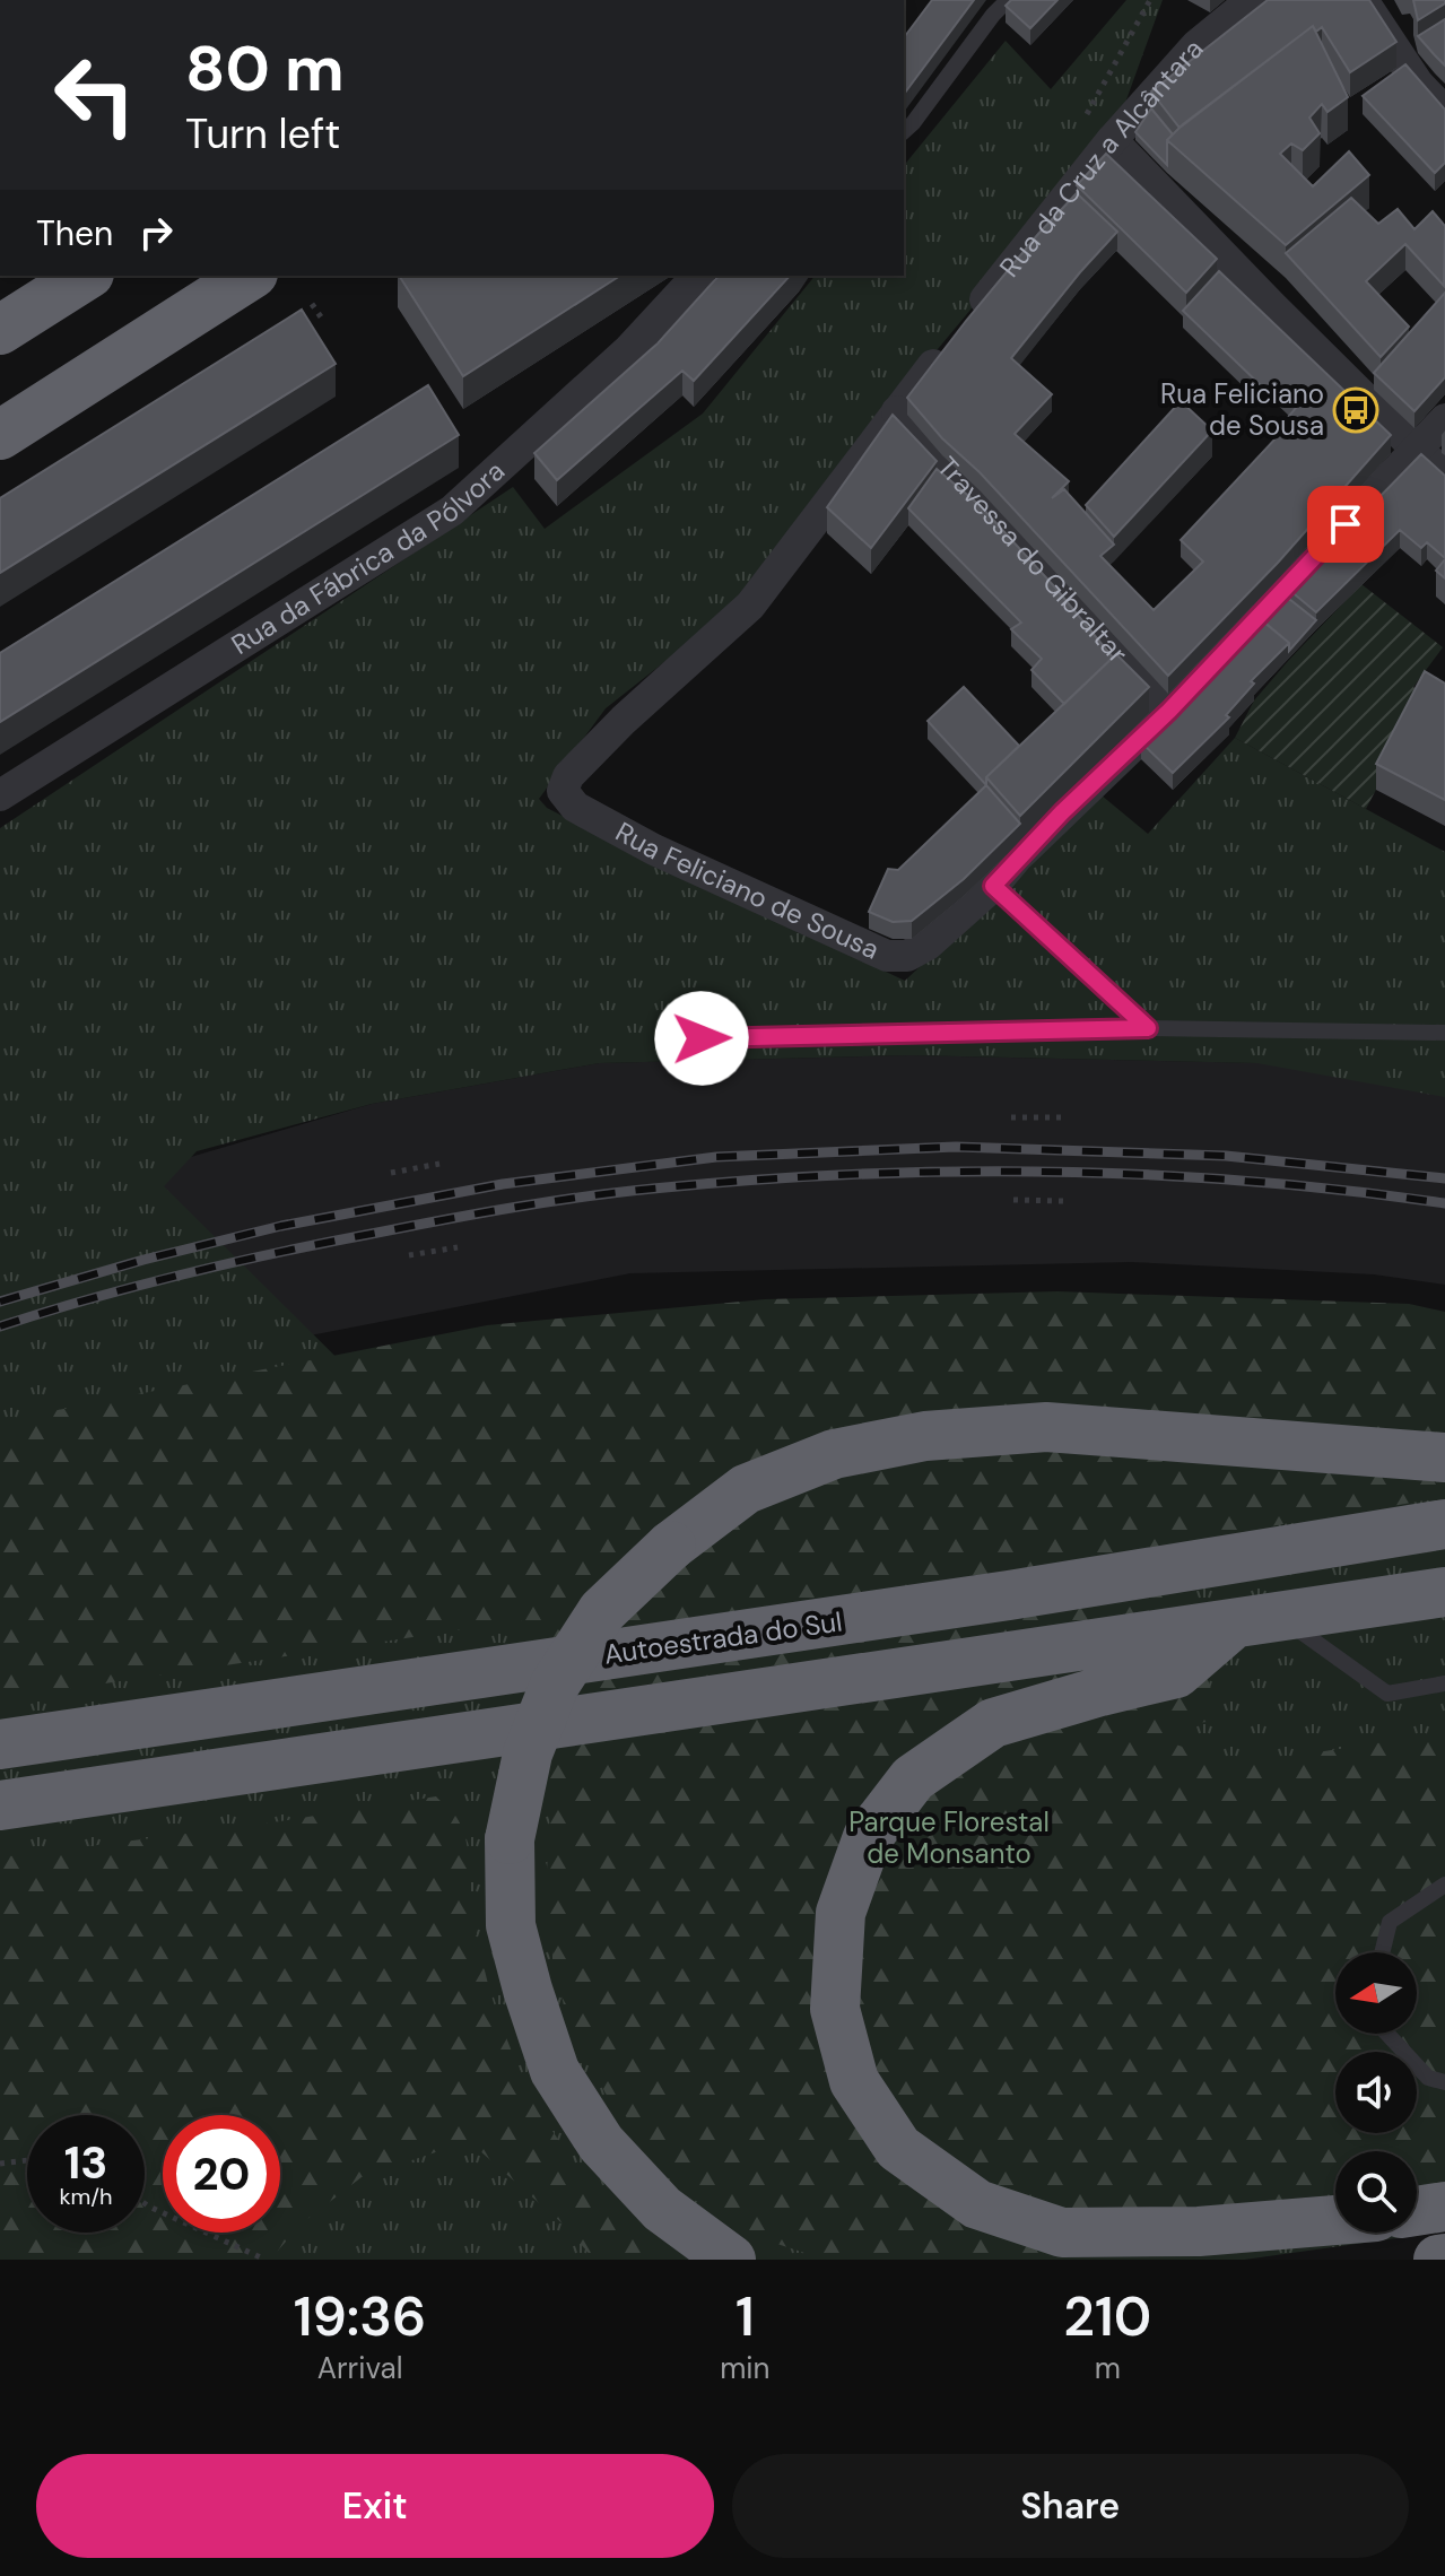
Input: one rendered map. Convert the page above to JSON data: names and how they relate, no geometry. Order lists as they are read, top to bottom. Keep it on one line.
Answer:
{"streets":{"highway":["Autoestrada do Sul"],"street":["Rua da Cruz a Alcântara","Rua da Fábrica da Pólvora","Travessa do Gibraltar","Rua Feliciano de Sousa"]},"crossings":[["Rua da Cruz a Alcântara","Travessa do Gibraltar"],["Rua da Cruz a Alcântara","Rua Feliciano de Sousa"],["Travessa do Gibraltar","Rua Feliciano de Sousa"]],"parks":["Parque Florestal de Monsanto"],"places":{"bus stop":["Rua Feliciano de Sousa"]},"north":"left","page":{"turn":["80 m","Turn left"],"then":"Then","speed":"13 km/h","limit":"20","eta":["19:36","Arrival","1","min","210","m"],"buttons":["Exit","Share"]}}
